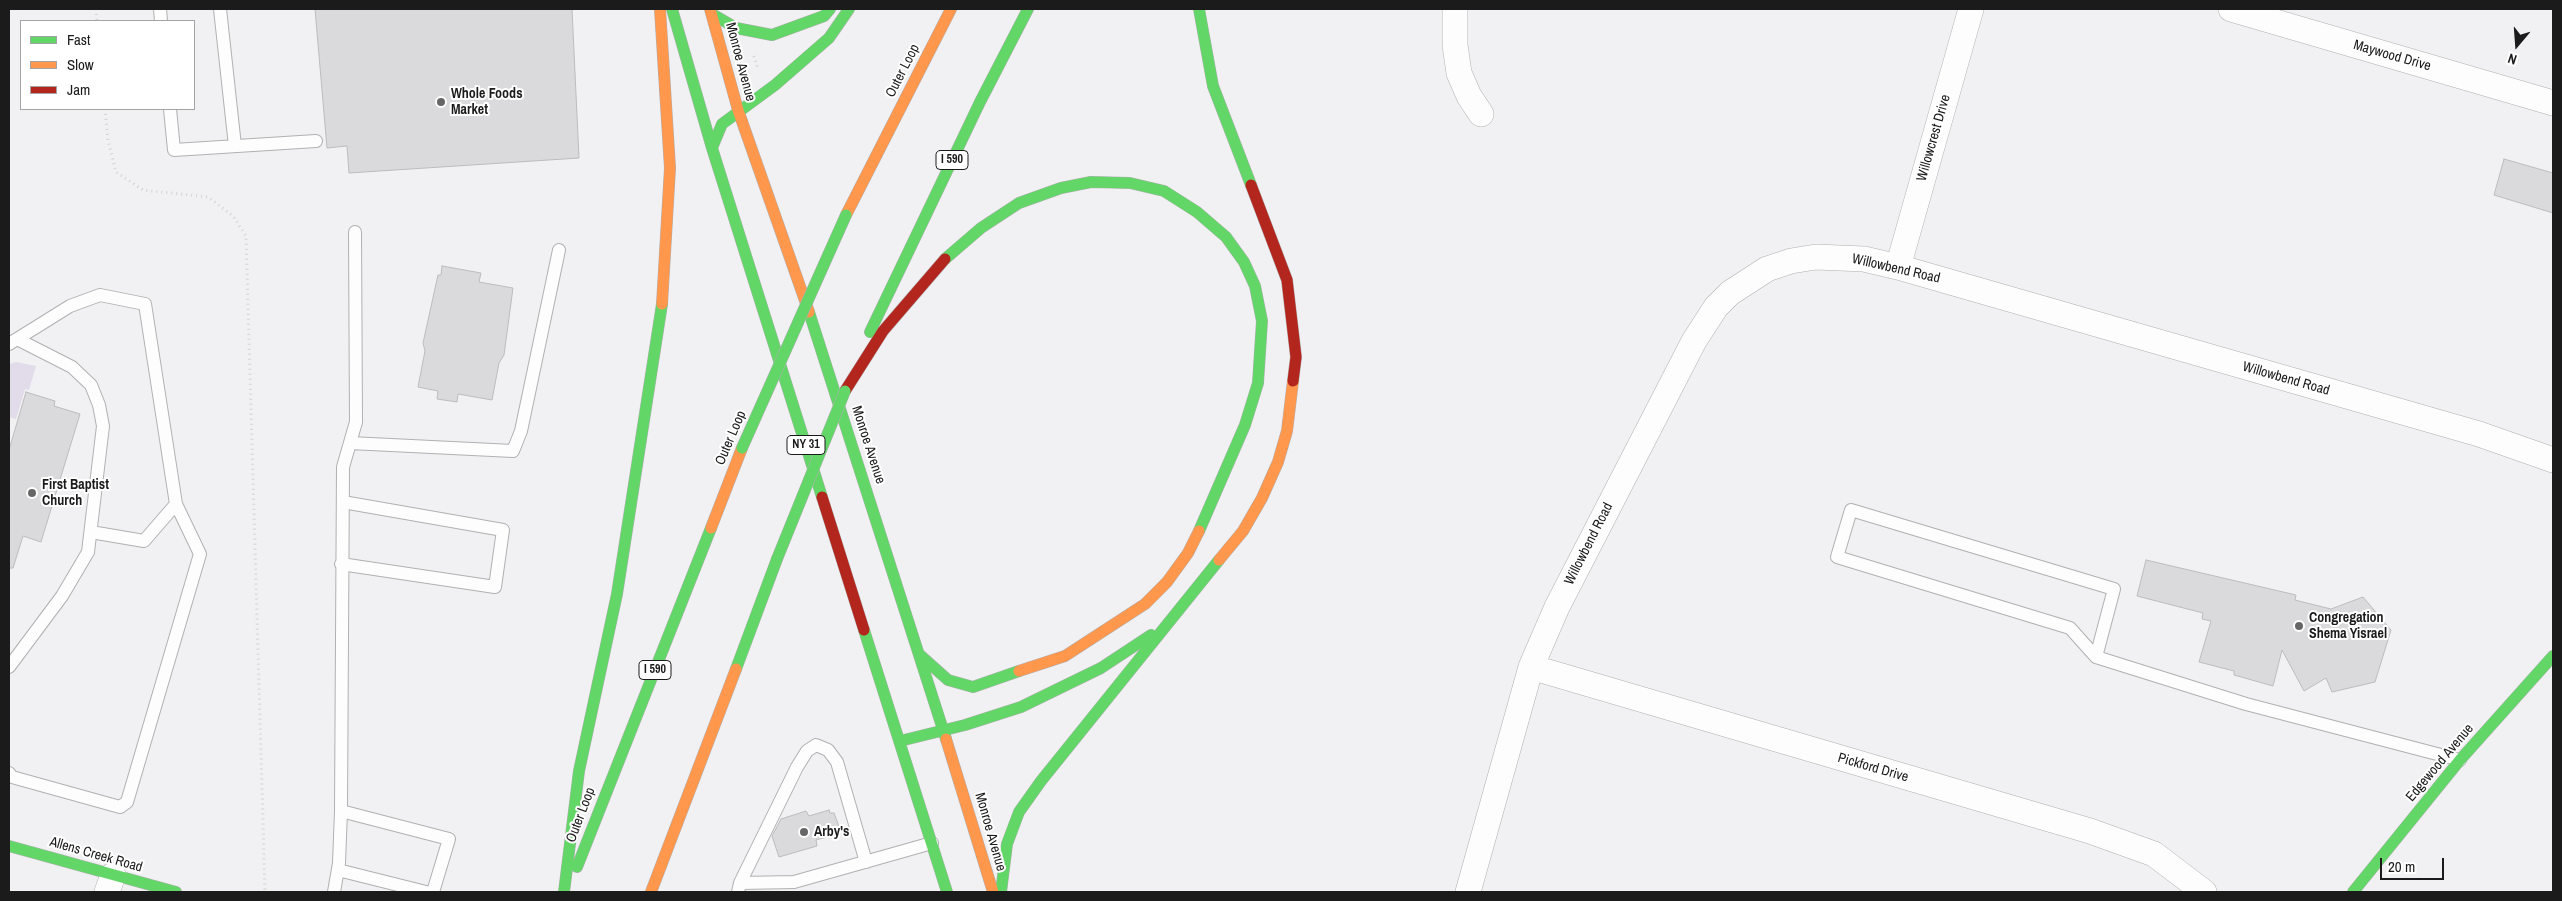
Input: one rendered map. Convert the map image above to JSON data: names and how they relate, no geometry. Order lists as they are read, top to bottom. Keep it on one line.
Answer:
{"streets":{"main road":["Monroe Avenue","Outer Loop","I 590","NY 31","Edgewood Avenue","Allens Creek Road"],"street":["Maywood Drive","Willowcrest Drive","Willowbend Road","Pickford Drive"]},"crossings":[["Willowcrest Drive","Willowbend Road"],["Willowbend Road","Pickford Drive"]],"places":["Whole Foods Market","First Baptist Church","Congregation Shema Yisrael","Arby's"],"legend":["Fast","Slow","Jam"],"scale_bar":"20 m","north":"bottom"}
